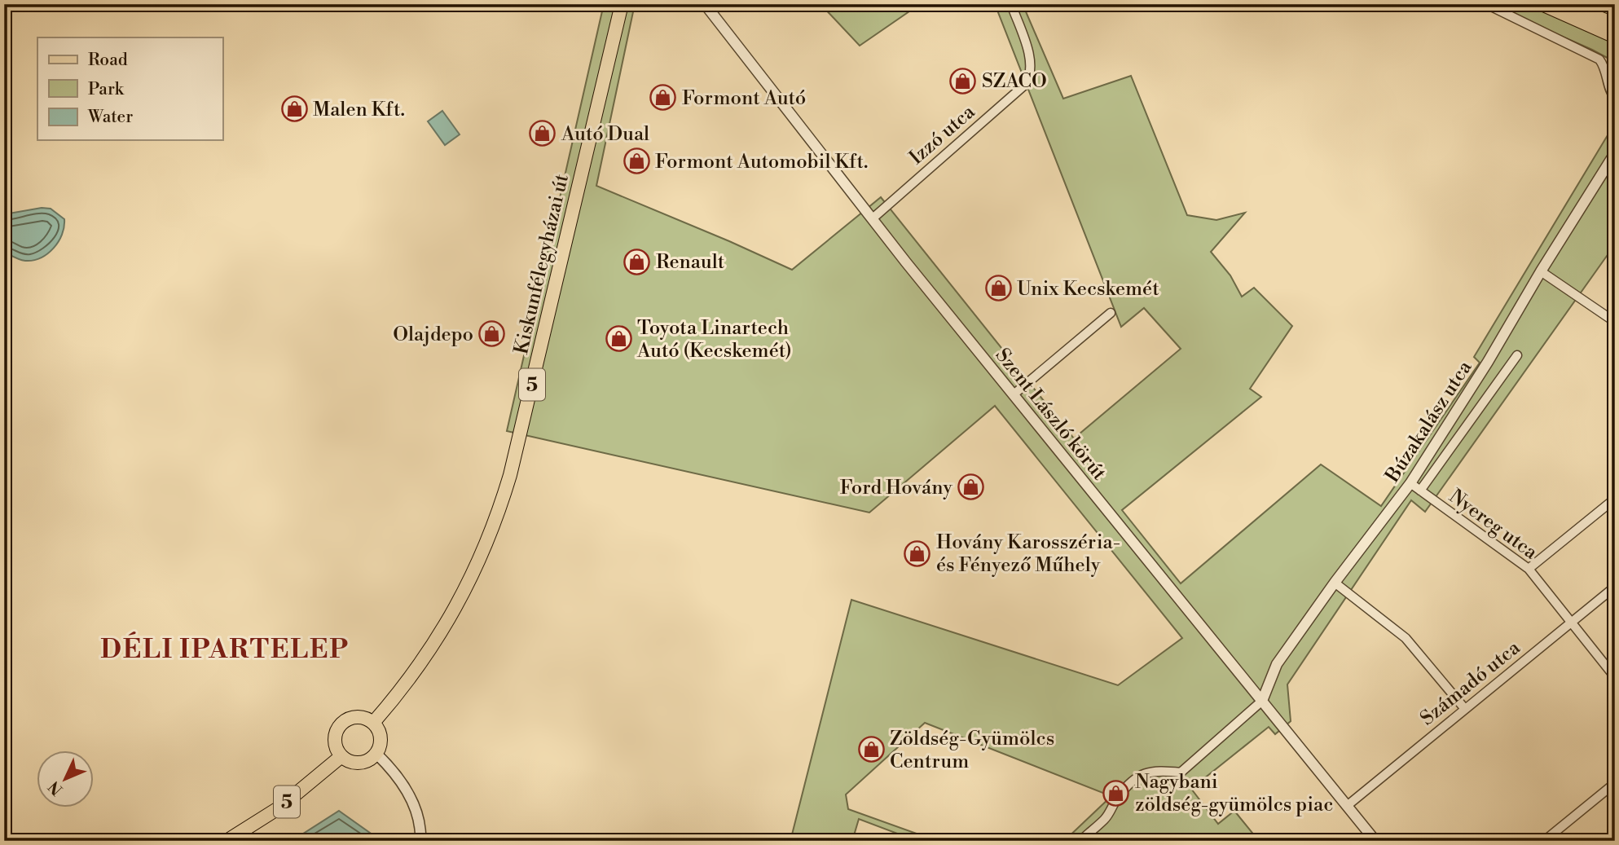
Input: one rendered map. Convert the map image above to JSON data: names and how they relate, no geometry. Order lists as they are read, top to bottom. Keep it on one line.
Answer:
{"streets":{"main road":["Kiskunfélegyházai út","5"],"street":["Izzó utca","Szent László körút","Búzakalász utca","Nyereg utca","Számadó utca"]},"crossings":[["Izzó utca","Szent László körút"],["Kiskunfélegyházai út","5"],["Szent László körút","Búzakalász utca"],["Szent László körút","Számadó utca"],["Búzakalász utca","Nyereg utca"],["Nyereg utca","Számadó utca"]],"districts":["DÉLI IPARTELEP"],"places":{"shop":["SZACO","Formont Autó","Malen Kft.","Autó Dual","Formont Automobil Kft.","Renault","Unix Kecskemét","Olajdepo","Toyota Linartech Autó (Kecskemét)","Ford Hovány","Hovány Karosszéria- és Fényező Műhely","Zöldség-Gyümölcs Centrum","Nagybani zöldség-gyümölcs piac"]},"legend":["Road","Park","Water"],"north":"bottom left"}
